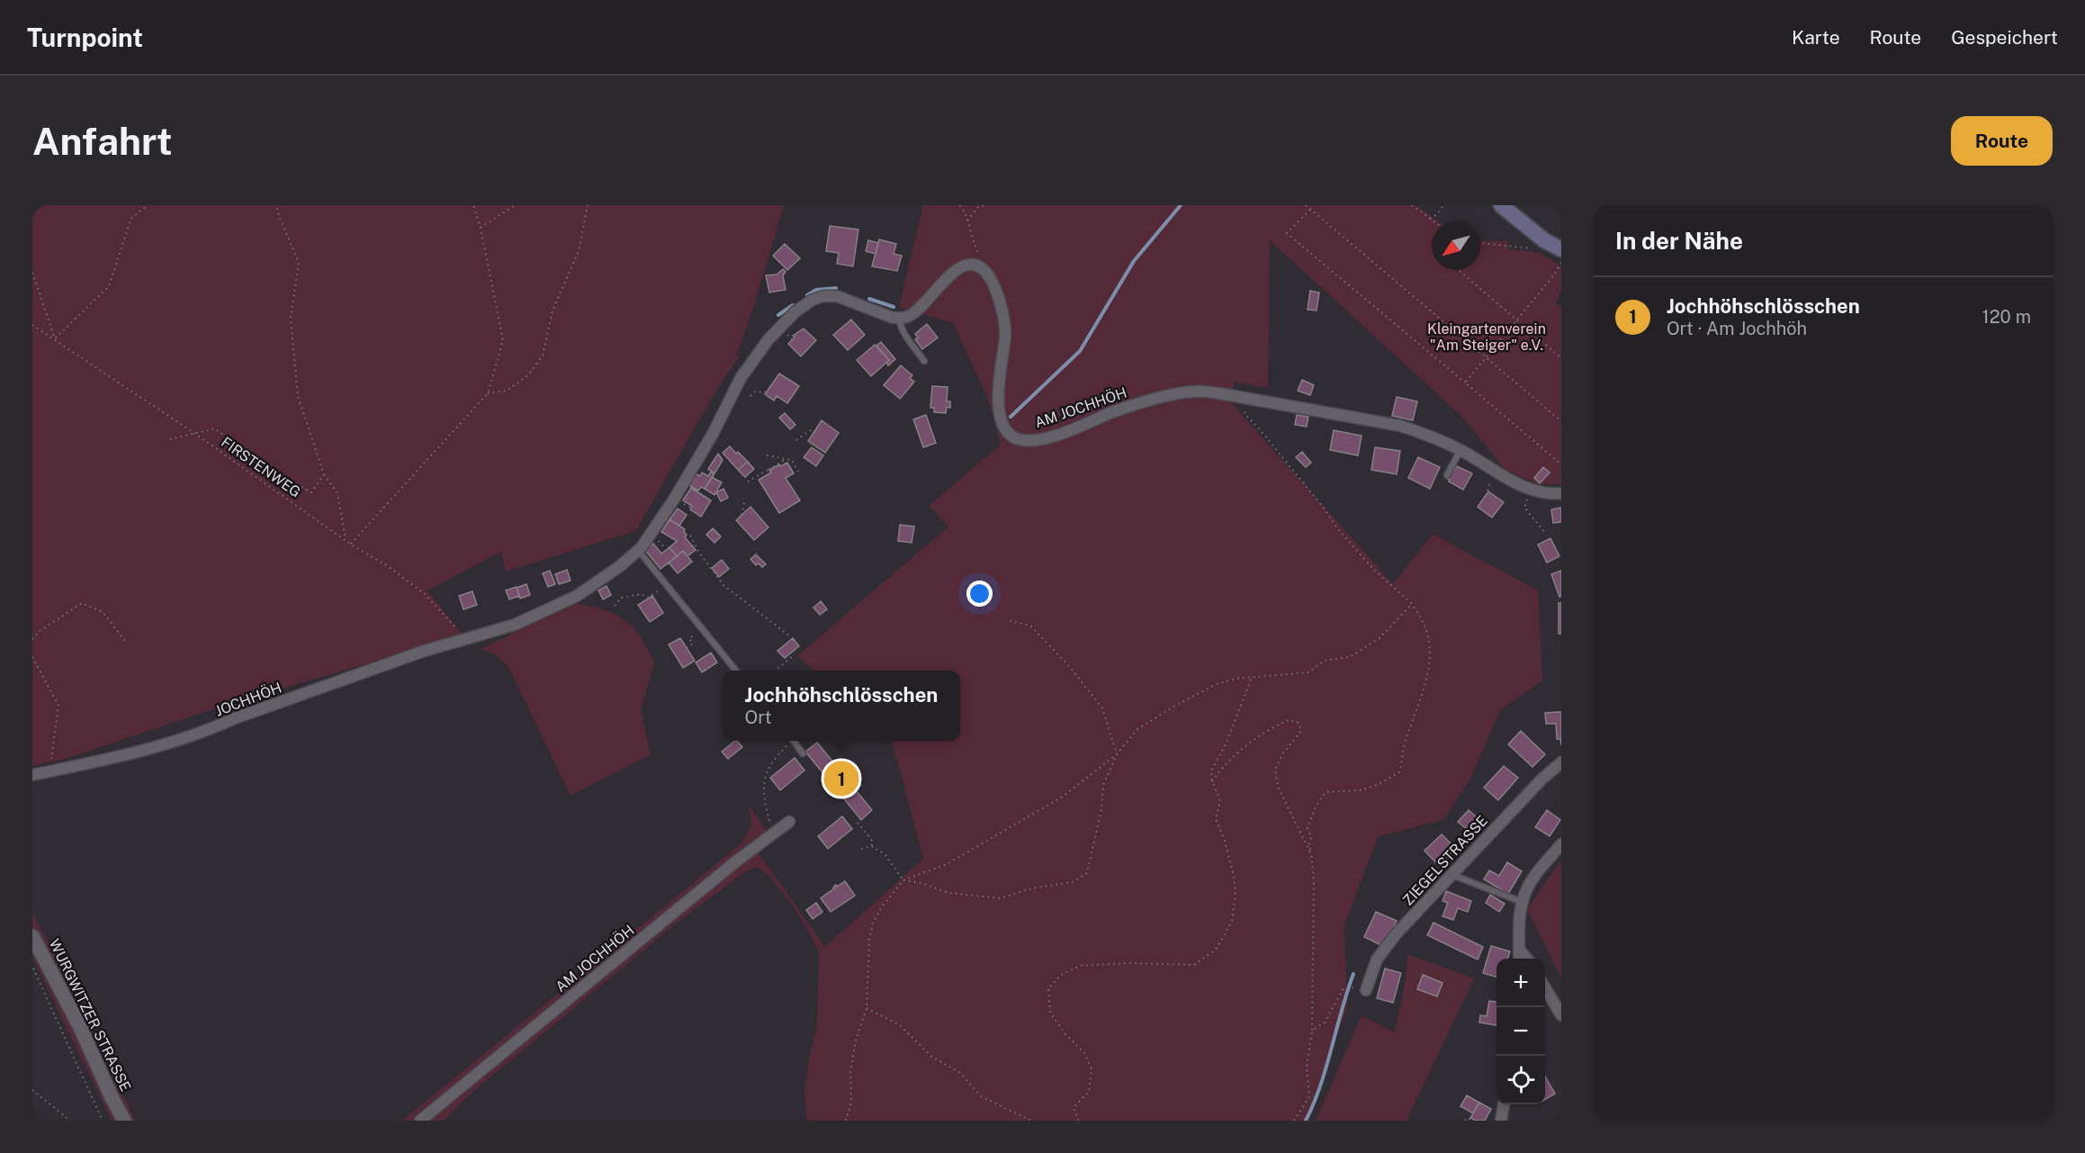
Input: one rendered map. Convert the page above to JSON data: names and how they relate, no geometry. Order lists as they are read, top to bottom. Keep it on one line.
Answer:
{"streets":{"street":["AM JOCHHÖH","JOCHHÖH","ZIEGELSTRASSE","WURGWITZER STRASSE"],"path":["FIRSTENWEG"]},"crossings":[["FIRSTENWEG","JOCHHÖH"]],"parks":["Kleingartenverein \"Am Steiger\" e.V."],"north":"bottom left","page":{"header":"Turnpoint","nav":["Karte","Route","Gespeichert"],"buttons":"Route","title":"Anfahrt","heading":"In der Nähe","list":[{"mark":"1","name":"Jochhöhschlösschen","note":"Ort · Am Jochhöh","value":"120 m"}],"popup":["Jochhöhschlösschen","Ort"],"pins":"1","map_buttons":["+","−"]}}
